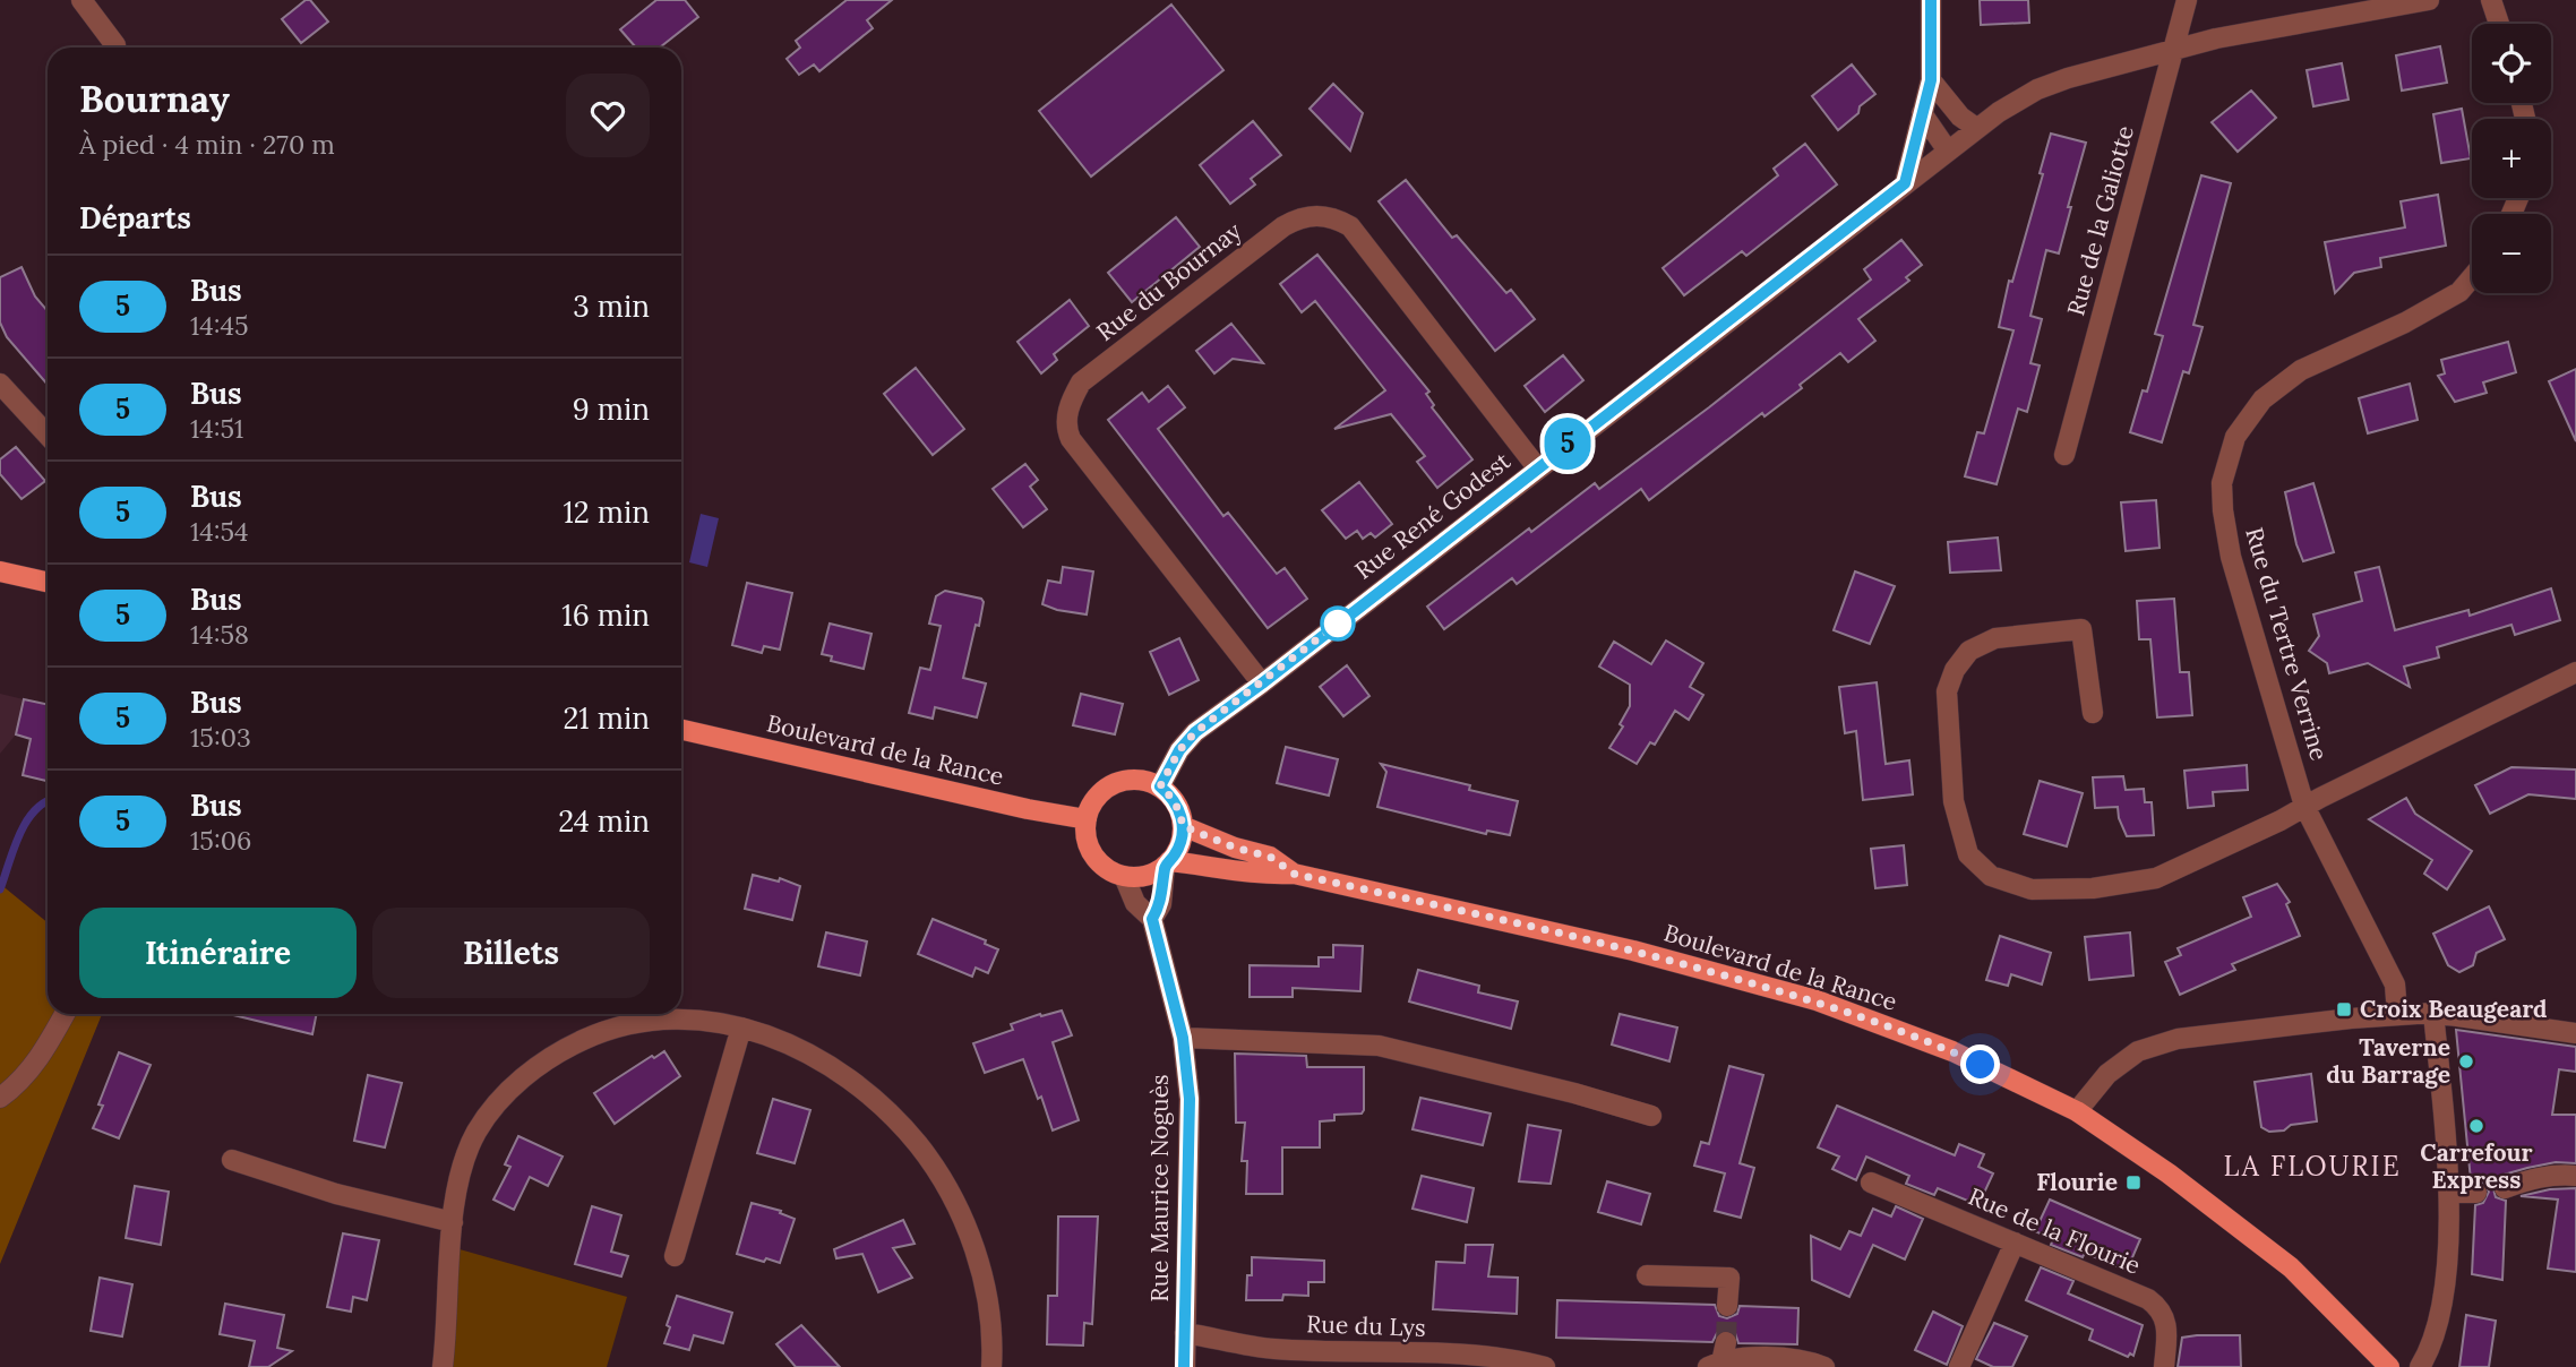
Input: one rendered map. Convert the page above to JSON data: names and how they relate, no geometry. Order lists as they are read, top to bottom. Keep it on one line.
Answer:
{"streets":{"main road":["Boulevard de la Rance"],"street":["Rue de la Galiotte","Rue du Bournay","Rue René Godest","Rue du Tertre Verrine","Rue Maurice Noguès","Rue de la Flourie","Rue du Lys"]},"crossings":[["Rue de la Galiotte","Rue René Godest"],["Rue du Bournay","Rue René Godest"],["Rue René Godest","Boulevard de la Rance"],["Rue René Godest","Rue Maurice Noguès"],["Boulevard de la Rance","Rue Maurice Noguès"],["Rue Maurice Noguès","Rue du Lys"]],"districts":["LA FLOURIE"],"places":{"transit":["Croix Beaugeard","Flourie"],"other":["Taverne du Barrage","Carrefour Express"]},"lines":["bus line 5"],"page":{"on_map":"5","map_buttons":["+","−"],"heading":[["Bournay","À pied · 4 min · 270 m"],"Départs"],"list":[{"mark":"5","name":"Bus","note":"14:45","value":"3 min"},{"mark":"5","name":"Bus","note":"14:51","value":"9 min"},{"mark":"5","name":"Bus","note":"14:54","value":"12 min"},{"mark":"5","name":"Bus","note":"14:58","value":"16 min"},{"mark":"5","name":"Bus","note":"15:03","value":"21 min"},{"mark":"5","name":"Bus","note":"15:06","value":"24 min"}],"buttons":["Itinéraire","Billets"]}}
